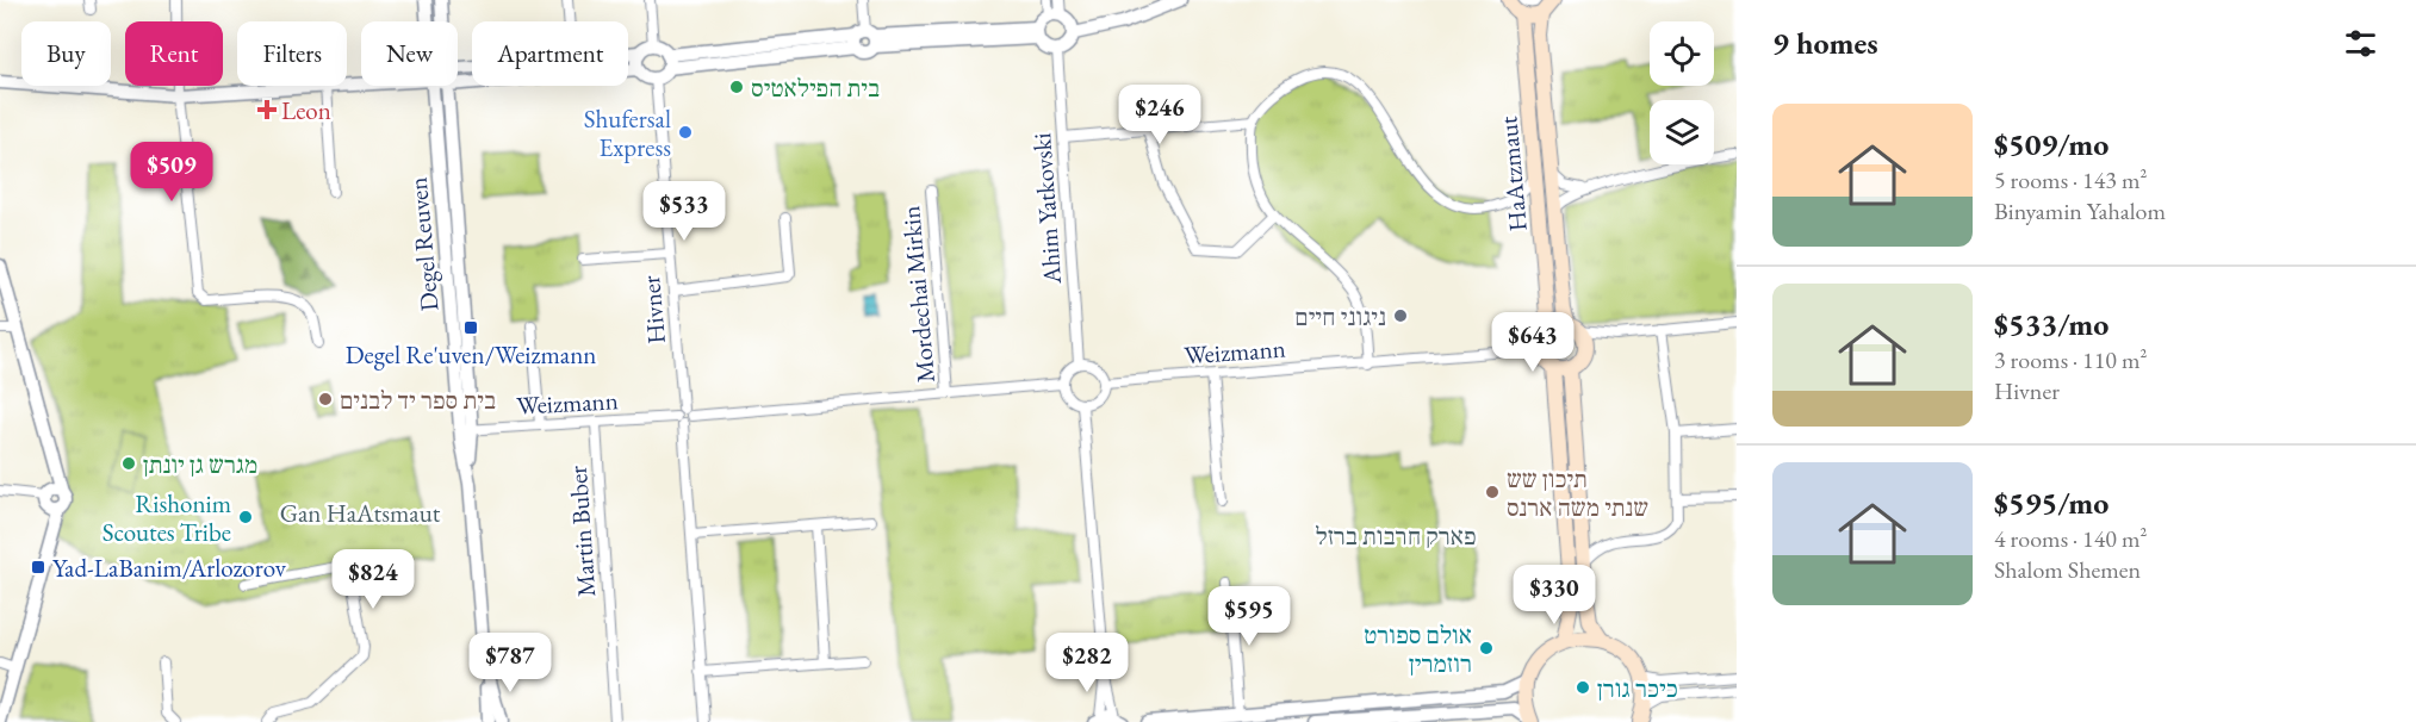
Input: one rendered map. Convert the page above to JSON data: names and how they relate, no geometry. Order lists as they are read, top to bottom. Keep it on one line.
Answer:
{"streets":{"main road":["HaAtzmaut"],"street":["Ahim Yatkovski","Degel Reuven","Mordechai Mirkin","Hivner","Weizmann","Martin Buber"]},"crossings":[["HaAtzmaut","Weizmann"],["Ahim Yatkovski","Weizmann"],["Degel Reuven","Weizmann"],["Weizmann","Martin Buber"]],"parks":["Gan HaAtsmaut","פארק חרבות ברזל"],"places":{"other":["בית הפילאטיס","Shufersal Express","ניגוני חיים","בית ספר יד לבנים","מגרש גן יונתן","תיכון שש שנתי משה ארנס","Rishonim Scoutes Tribe","אולם ספורט רוזמרין","כיכר גורן"],"health":["Leon"],"transit":["Degel Re'uven/Weizmann","Yad-LaBanim/Arlozorov"]},"page":{"heading":"9 homes","chip":["Buy","Rent","Filters","New","Apartment"],"price":["$246","$509","$533","$643","$824","$330","$595","$787","$282"],"list":[{"name":"$509/mo","note":"5 rooms · 143 m² · Binyamin Yahalom"},{"name":"$533/mo","note":"3 rooms · 110 m² · Hivner"},{"name":"$595/mo","note":"4 rooms · 140 m² · Shalom Shemen"}]}}
